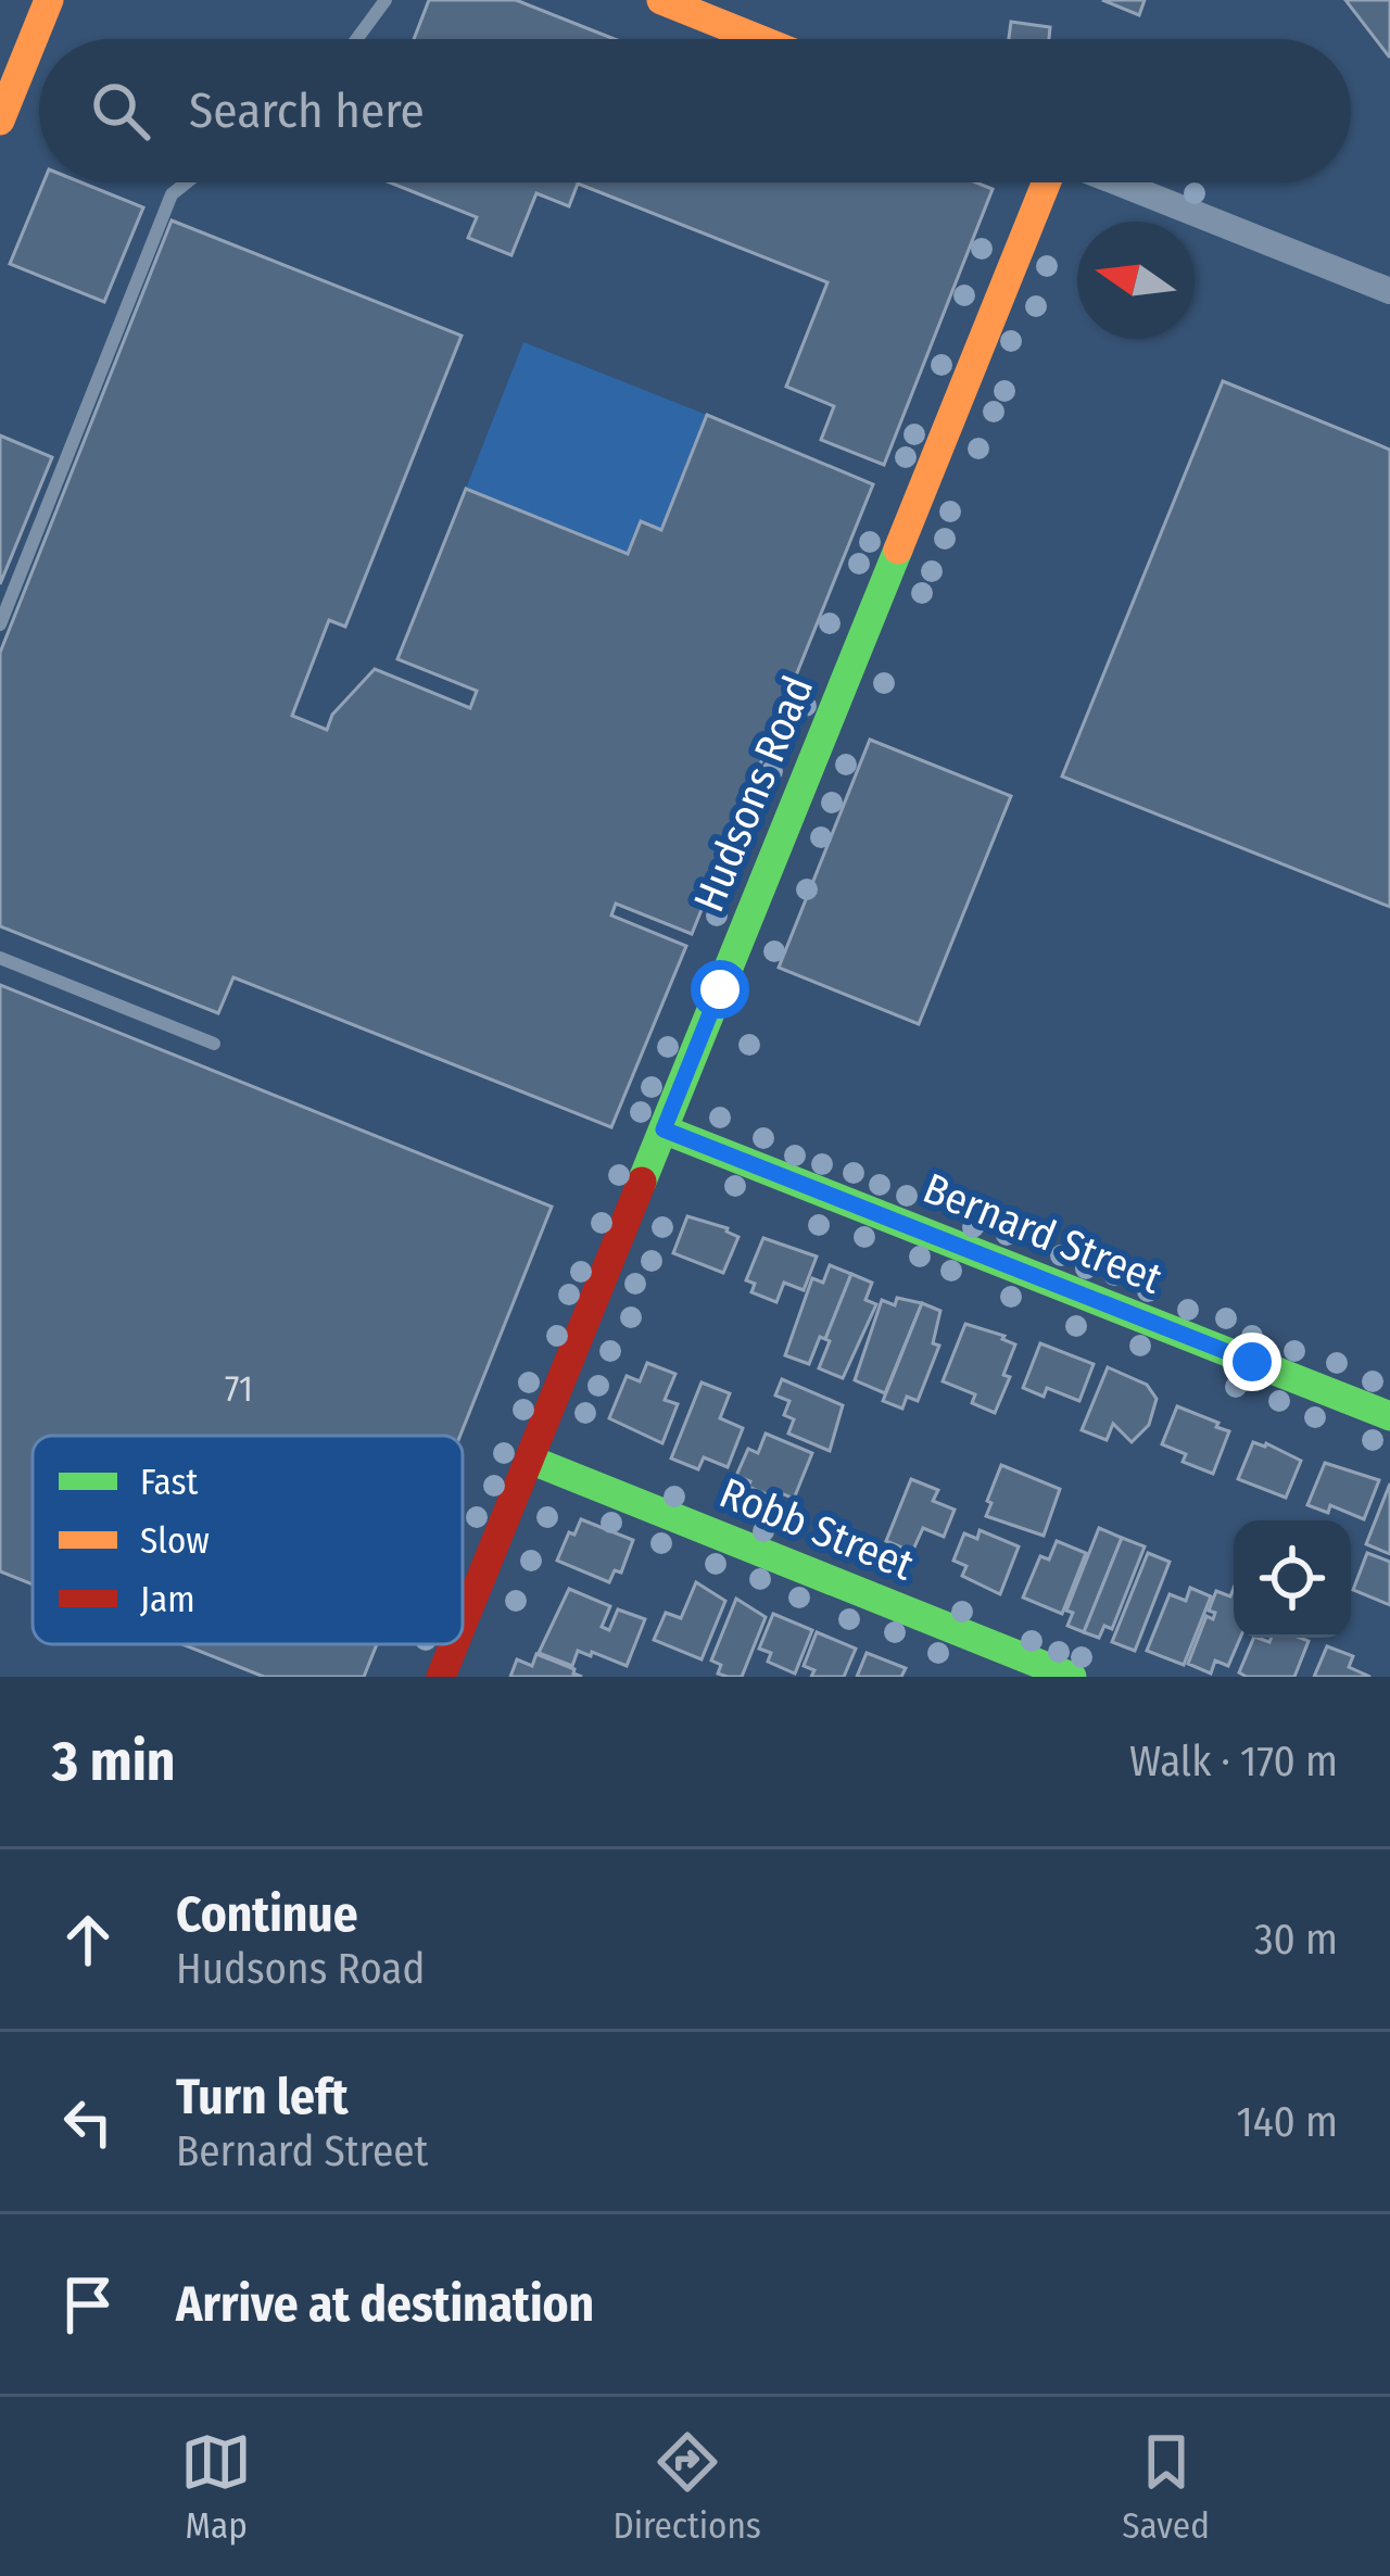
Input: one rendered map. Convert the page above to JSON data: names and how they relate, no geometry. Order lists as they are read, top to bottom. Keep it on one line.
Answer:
{"streets":{"street":["Hudsons Road","Bernard Street","Robb Street"]},"crossings":[["Hudsons Road","Bernard Street"],["Hudsons Road","Robb Street"]],"house_numbers":["71"],"legend":["Fast","Slow","Jam"],"north":"left","page":{"search":"Search here","heading":["3 min","Walk · 170 m"],"list":[["Continue","Hudsons Road","30 m"],["Turn left","Bernard Street","140 m"],"Arrive at destination"],"nav":["Map","Directions","Saved"]}}
